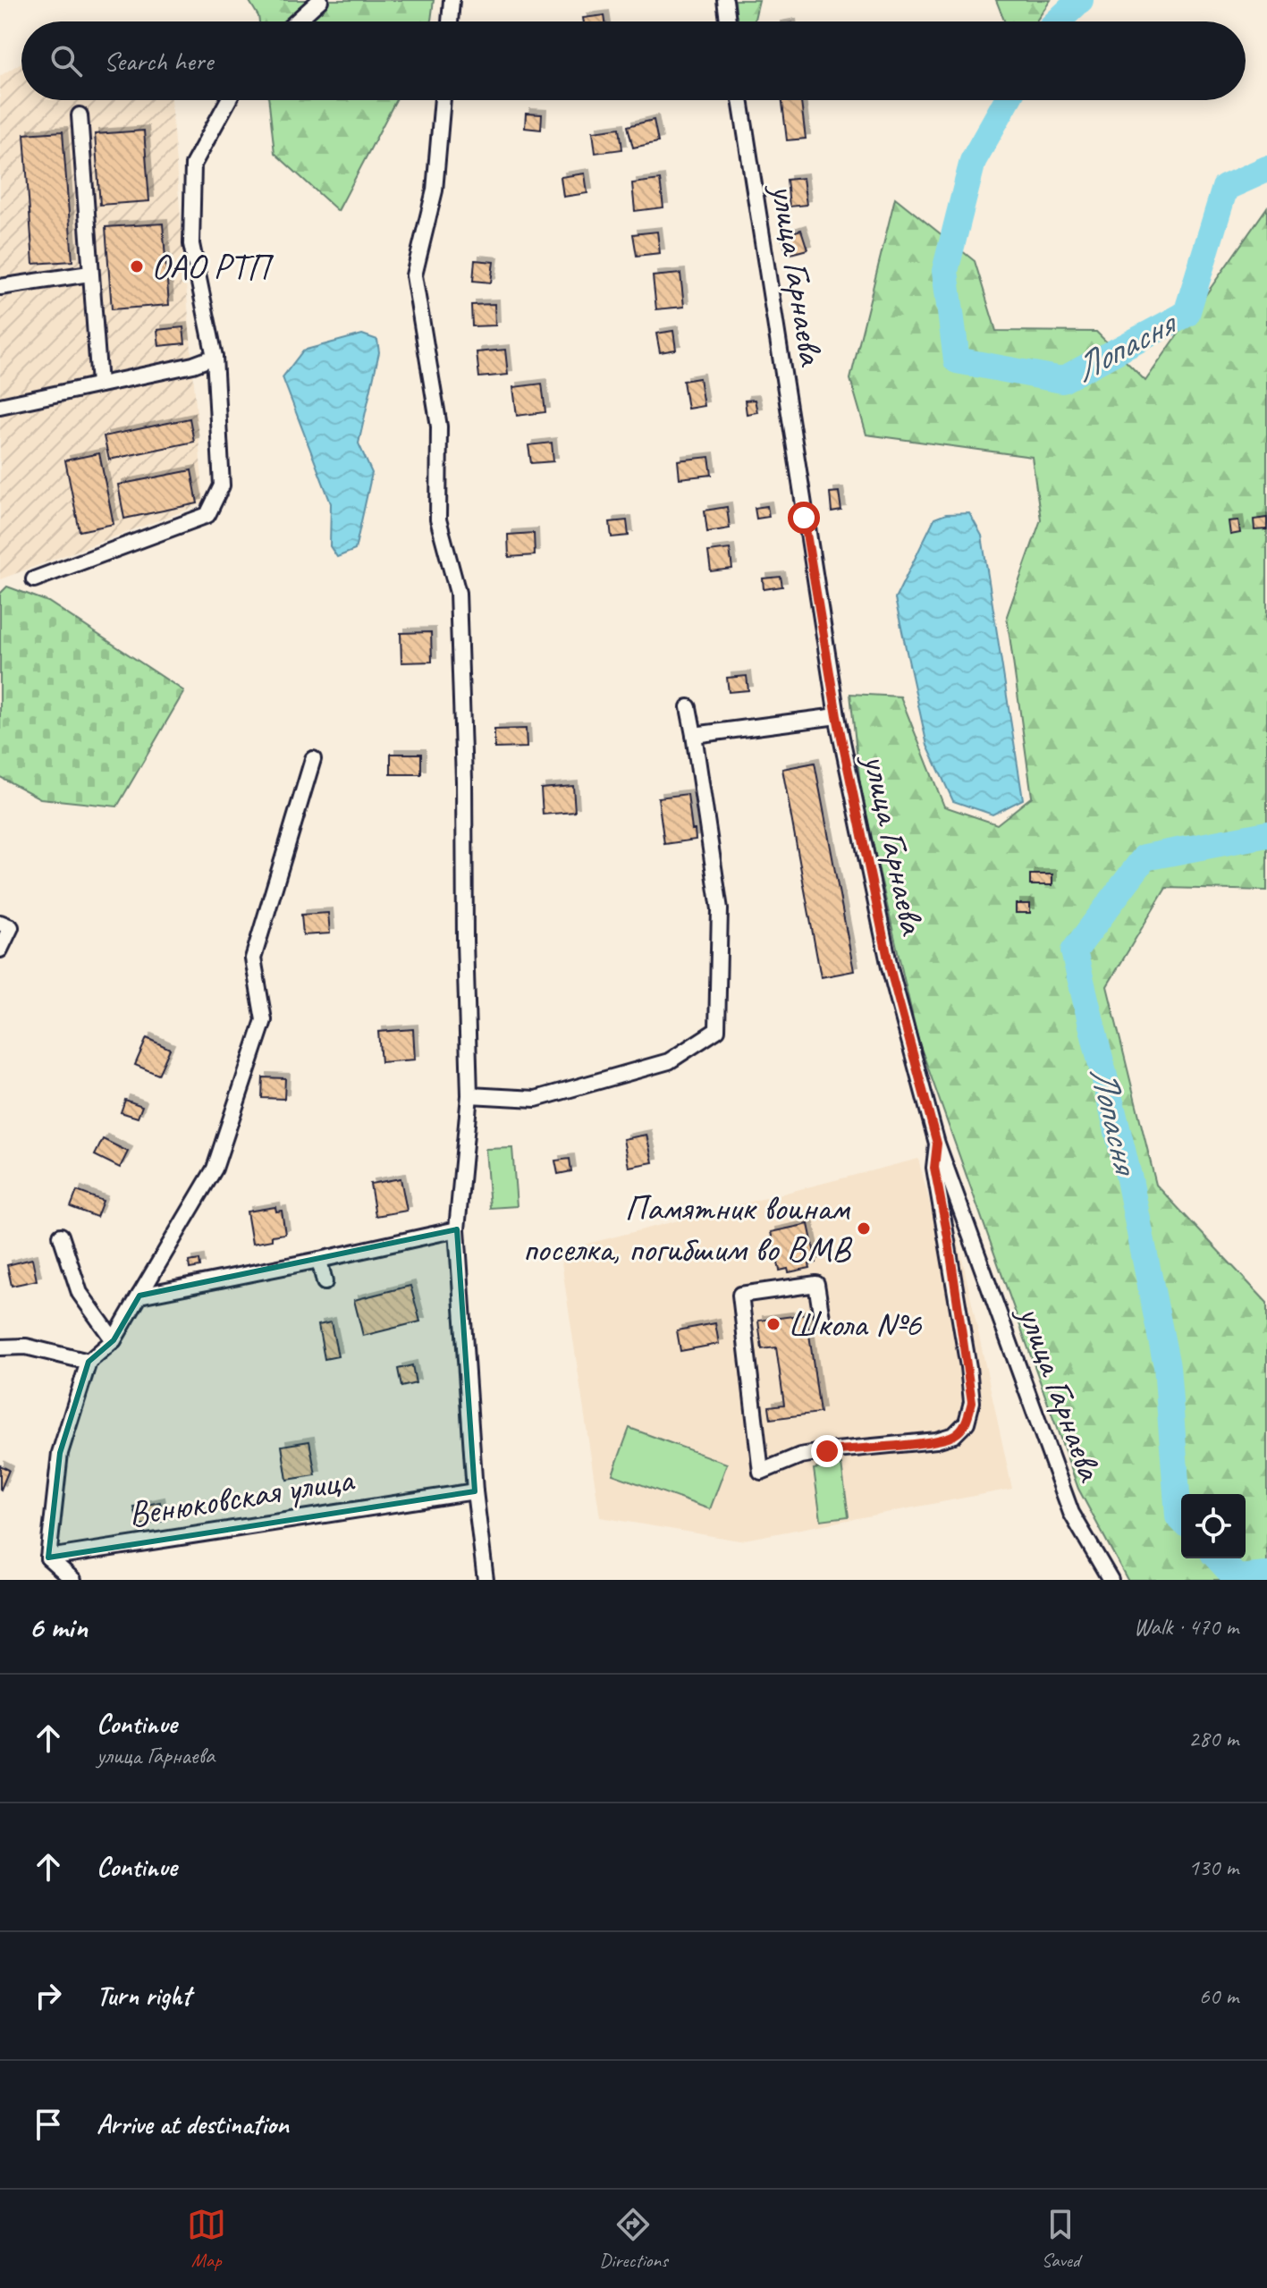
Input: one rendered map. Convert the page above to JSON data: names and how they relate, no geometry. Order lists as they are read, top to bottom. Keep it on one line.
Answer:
{"streets":{"street":["улица Гарнаева","Венюковская улица"]},"water":["Лопасня"],"places":["ОАО РТП","Памятник воинам поселка, погибшим во ВМВ","Школа №6"],"page":{"search":"Search here","heading":["6 min","Walk · 470 m"],"list":[["Continue","улица Гарнаева","280 m"],["Continue","130 m"],["Turn right","60 m"],"Arrive at destination"],"nav":["Map","Directions","Saved"]}}
